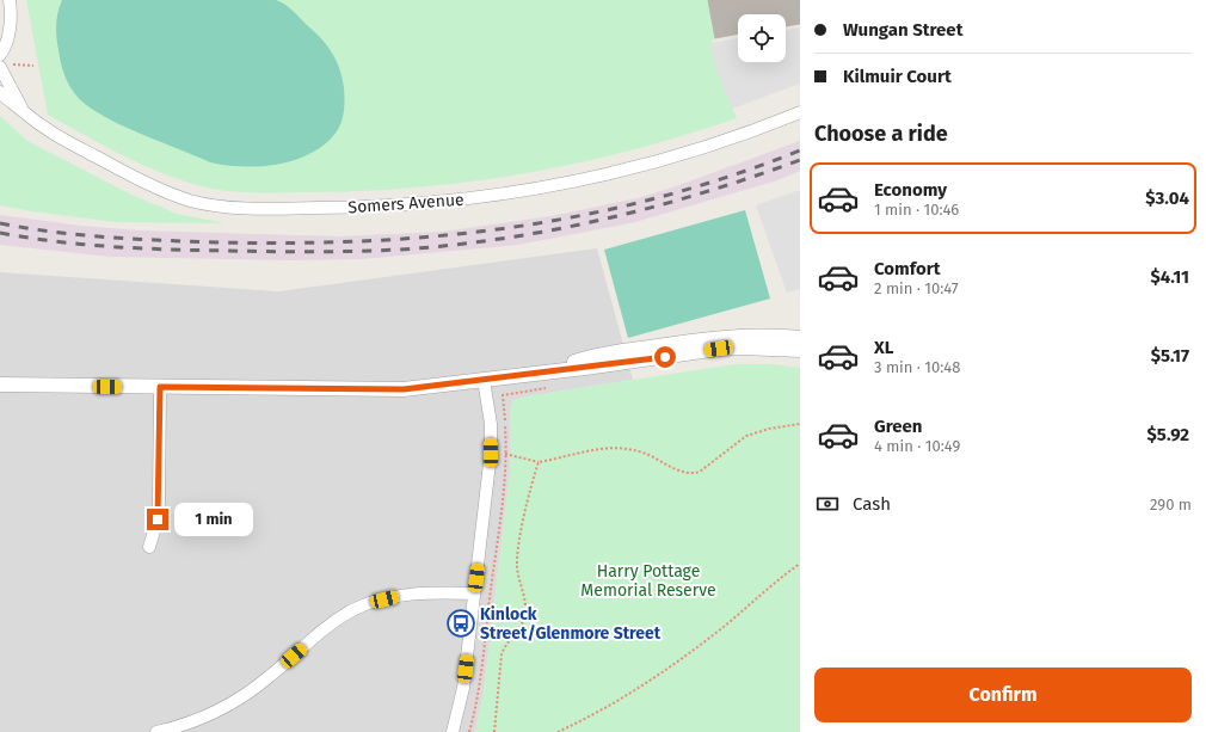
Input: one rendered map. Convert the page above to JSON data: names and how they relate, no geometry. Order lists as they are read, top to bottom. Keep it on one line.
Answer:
{"streets":{"street":["Somers Avenue"]},"parks":["Harry Pottage Memorial Reserve"],"places":{"bus stop":["Kinlock Street/Glenmore Street"]},"page":{"banner":["Wungan Street","Kilmuir Court"],"heading":"Choose a ride","list":[{"name":"Economy","note":"1 min · 10:46","value":"$3.04"},{"name":"Comfort","note":"2 min · 10:47","value":"$4.11"},{"name":"XL","note":"3 min · 10:48","value":"$5.17"},{"name":"Green","note":"4 min · 10:49","value":"$5.92"}],"pay":["Cash","290 m"],"bubble":"1 min","buttons":"Confirm"}}
